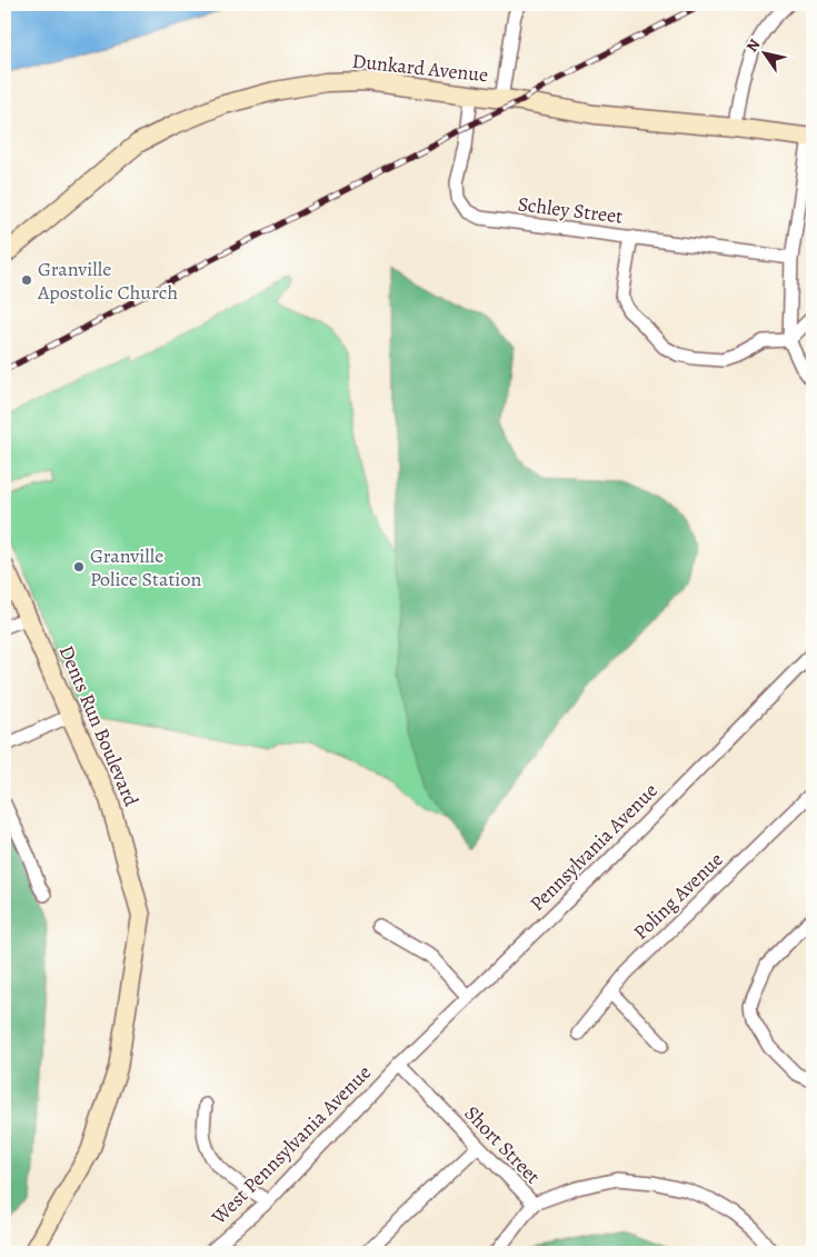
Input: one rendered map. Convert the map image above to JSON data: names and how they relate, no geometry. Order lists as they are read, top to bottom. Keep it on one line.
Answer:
{"streets":{"main road":["Dunkard Avenue","Dents Run Boulevard"],"street":["Schley Street","Pennsylvania Avenue","Poling Avenue","West Pennsylvania Avenue","Short Street"]},"crossings":[["Dunkard Avenue","Schley Street"],["Pennsylvania Avenue","West Pennsylvania Avenue"],["Pennsylvania Avenue","Short Street"],["West Pennsylvania Avenue","Short Street"]],"places":["Granville Apostolic Church","Granville Police Station"],"north":"top left"}
